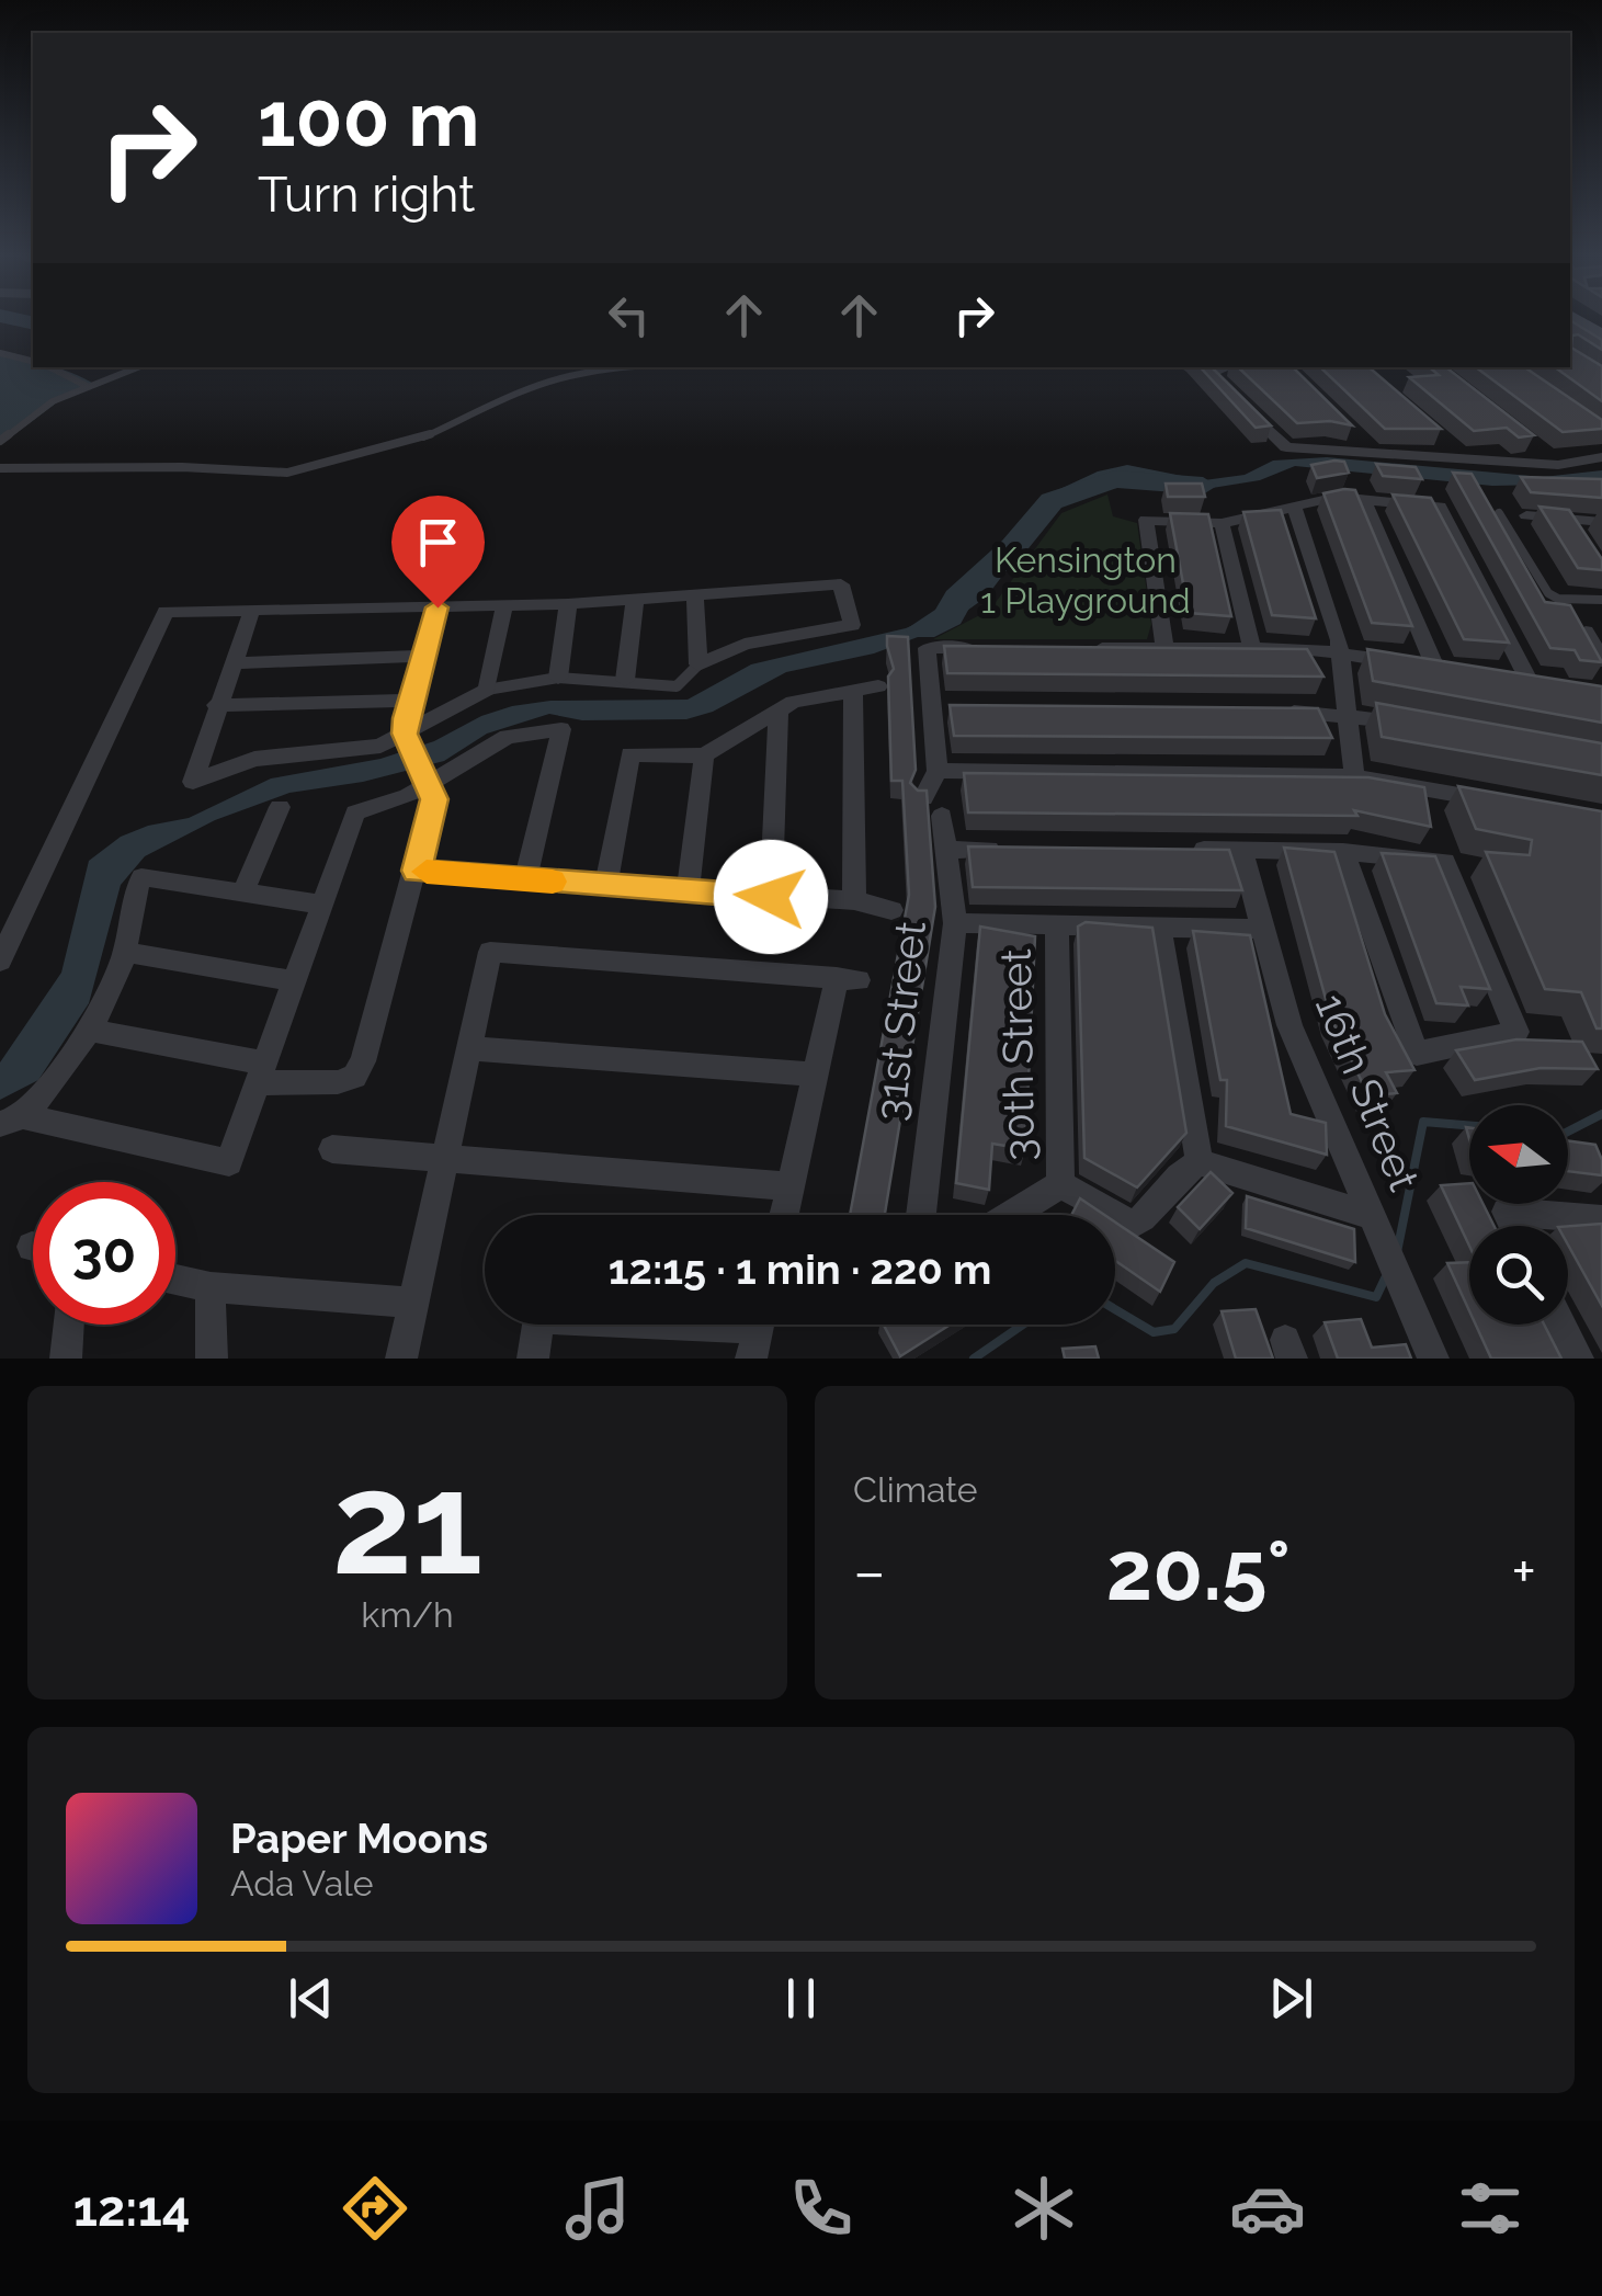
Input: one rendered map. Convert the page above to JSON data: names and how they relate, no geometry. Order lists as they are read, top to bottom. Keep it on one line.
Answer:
{"streets":{"street":["31st Street","30th Street","16th Street"]},"parks":["Kensington 1 Playground"],"north":"left","page":{"turn":["100 m","Turn right"],"limit":"30","trip":"12:15 · 1 min · 220 m","tile":[["21","km/h"],"Climate"],"heat":["−","20.5°","+"],"song":["Paper Moons","Ada Vale"],"tabs":"12:14"}}
